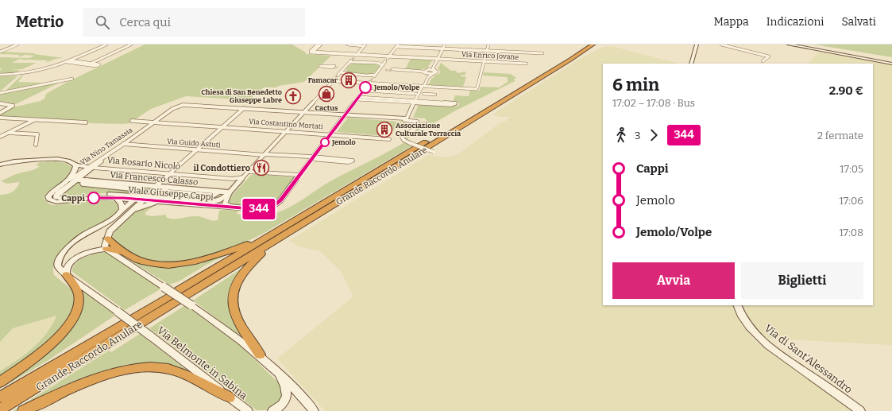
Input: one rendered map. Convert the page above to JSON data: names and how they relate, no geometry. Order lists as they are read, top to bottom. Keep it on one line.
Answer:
{"streets":{"highway":["Grande Raccordo Anulare"],"street":["Via Enrico Jovane","Via Costantino Mortati","Via Guido Astuti","Via Nino Tamassia","Via Rosario Nicolò","Via Francesco Calasso","Viale Giuseppe Cappi","Via di Sant'Alessandro","Via Belmonte in Sabina"]},"crossings":[["Via Enrico Jovane","Viale Giuseppe Cappi"],["Via Costantino Mortati","Via Nino Tamassia"],["Via Costantino Mortati","Viale Giuseppe Cappi"],["Via Guido Astuti","Via Nino Tamassia"],["Via Guido Astuti","Viale Giuseppe Cappi"],["Via Nino Tamassia","Via Rosario Nicolò"],["Via Nino Tamassia","Via Francesco Calasso"],["Via Nino Tamassia","Viale Giuseppe Cappi"],["Via Rosario Nicolò","Viale Giuseppe Cappi"],["Via Francesco Calasso","Viale Giuseppe Cappi"]],"places":{"building":["Famacar","Associazione Culturale Torraccia"],"other":["Jemolo/Volpe","Jemolo","Cappi"],"shop":["Cactus"],"church":["Chiesa di San Benedetto Giuseppe Labre"],"restaurant":["il Condottiero"]},"lines":["bus line 344"],"page":{"header":"Metrio","search":"Cerca qui","nav":["Mappa","Indicazioni","Salvati"],"on_map":"344","heading":["6 min","17:02 – 17:08 · Bus","2.90 €"],"legs":["3","344","2 fermate"],"list":[{"name":"Cappi","value":"17:05"},{"name":"Jemolo","value":"17:06"},{"name":"Jemolo/Volpe","value":"17:08"}],"buttons":["Avvia","Biglietti"]}}
